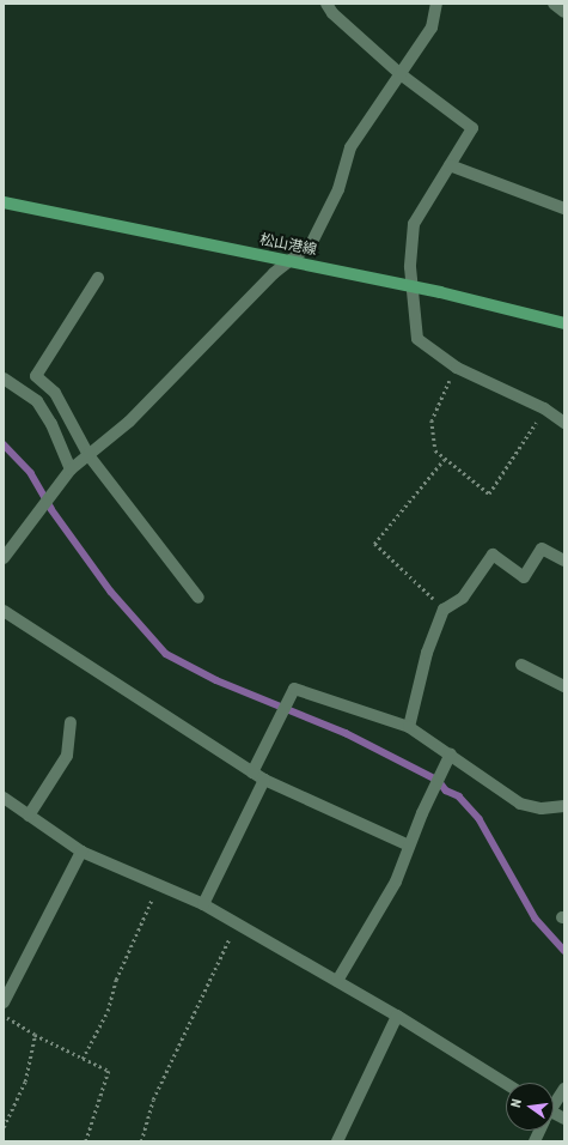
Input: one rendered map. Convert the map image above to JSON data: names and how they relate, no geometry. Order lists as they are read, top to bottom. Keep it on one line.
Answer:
{"streets":{"main road":["松山港線"]},"north":"left"}
